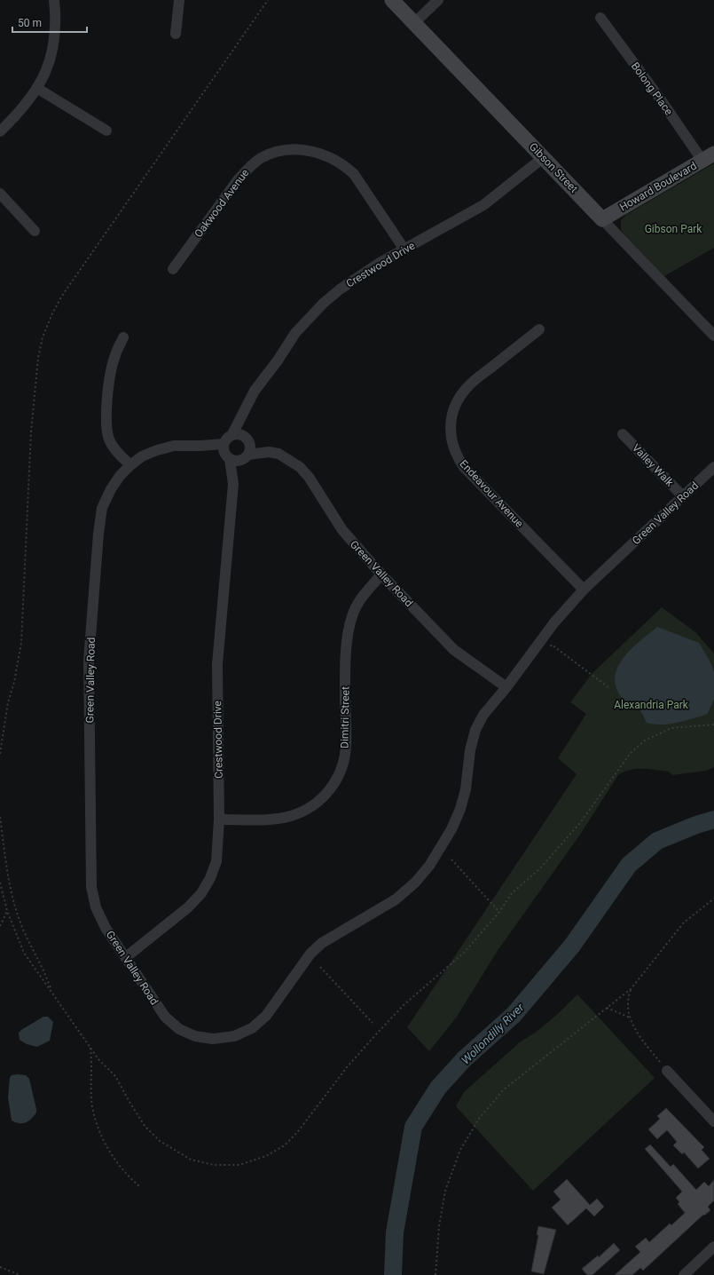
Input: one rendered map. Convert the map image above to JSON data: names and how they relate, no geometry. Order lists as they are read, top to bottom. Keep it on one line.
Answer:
{"streets":{"street":["Bolong Place","Gibson Street","Howard Boulevard","Oakwood Avenue","Crestwood Drive","Valley Walk","Endeavour Avenue","Green Valley Road","Dimitri Street"]},"crossings":[["Bolong Place","Howard Boulevard"],["Gibson Street","Howard Boulevard"],["Gibson Street","Crestwood Drive"],["Oakwood Avenue","Crestwood Drive"],["Crestwood Drive","Green Valley Road"],["Crestwood Drive","Dimitri Street"],["Valley Walk","Green Valley Road"],["Endeavour Avenue","Green Valley Road"],["Green Valley Road","Dimitri Street"]],"water":["Wollondilly River"],"parks":["Gibson Park","Alexandria Park"],"scale_bar":"50 m"}
